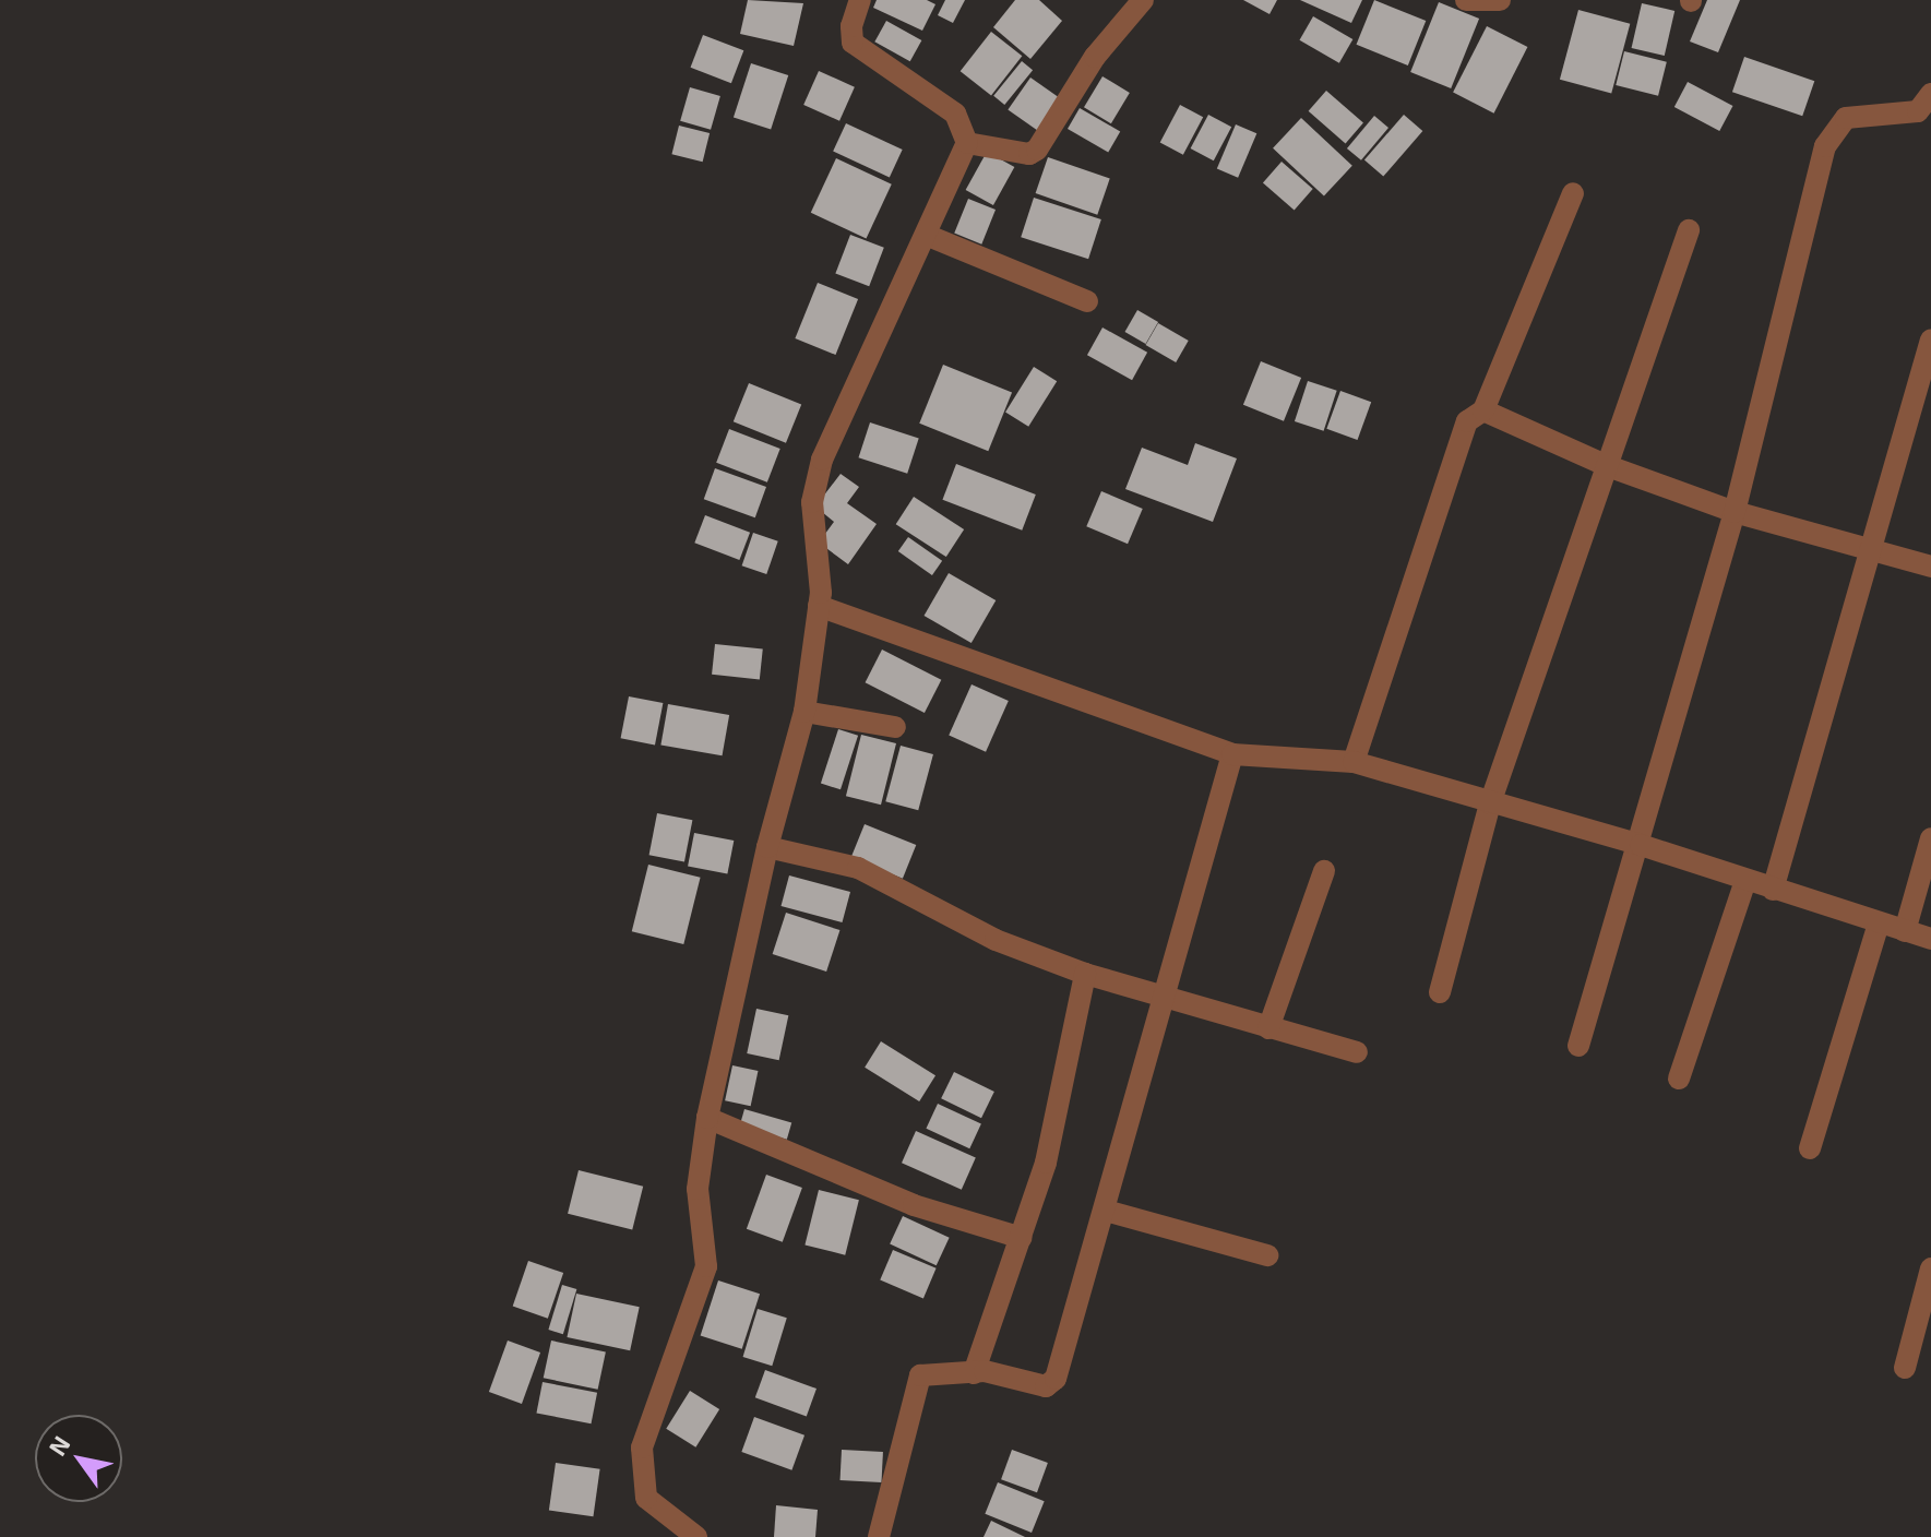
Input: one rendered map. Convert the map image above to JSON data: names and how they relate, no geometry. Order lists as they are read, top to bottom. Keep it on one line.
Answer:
{"north":"top left"}
